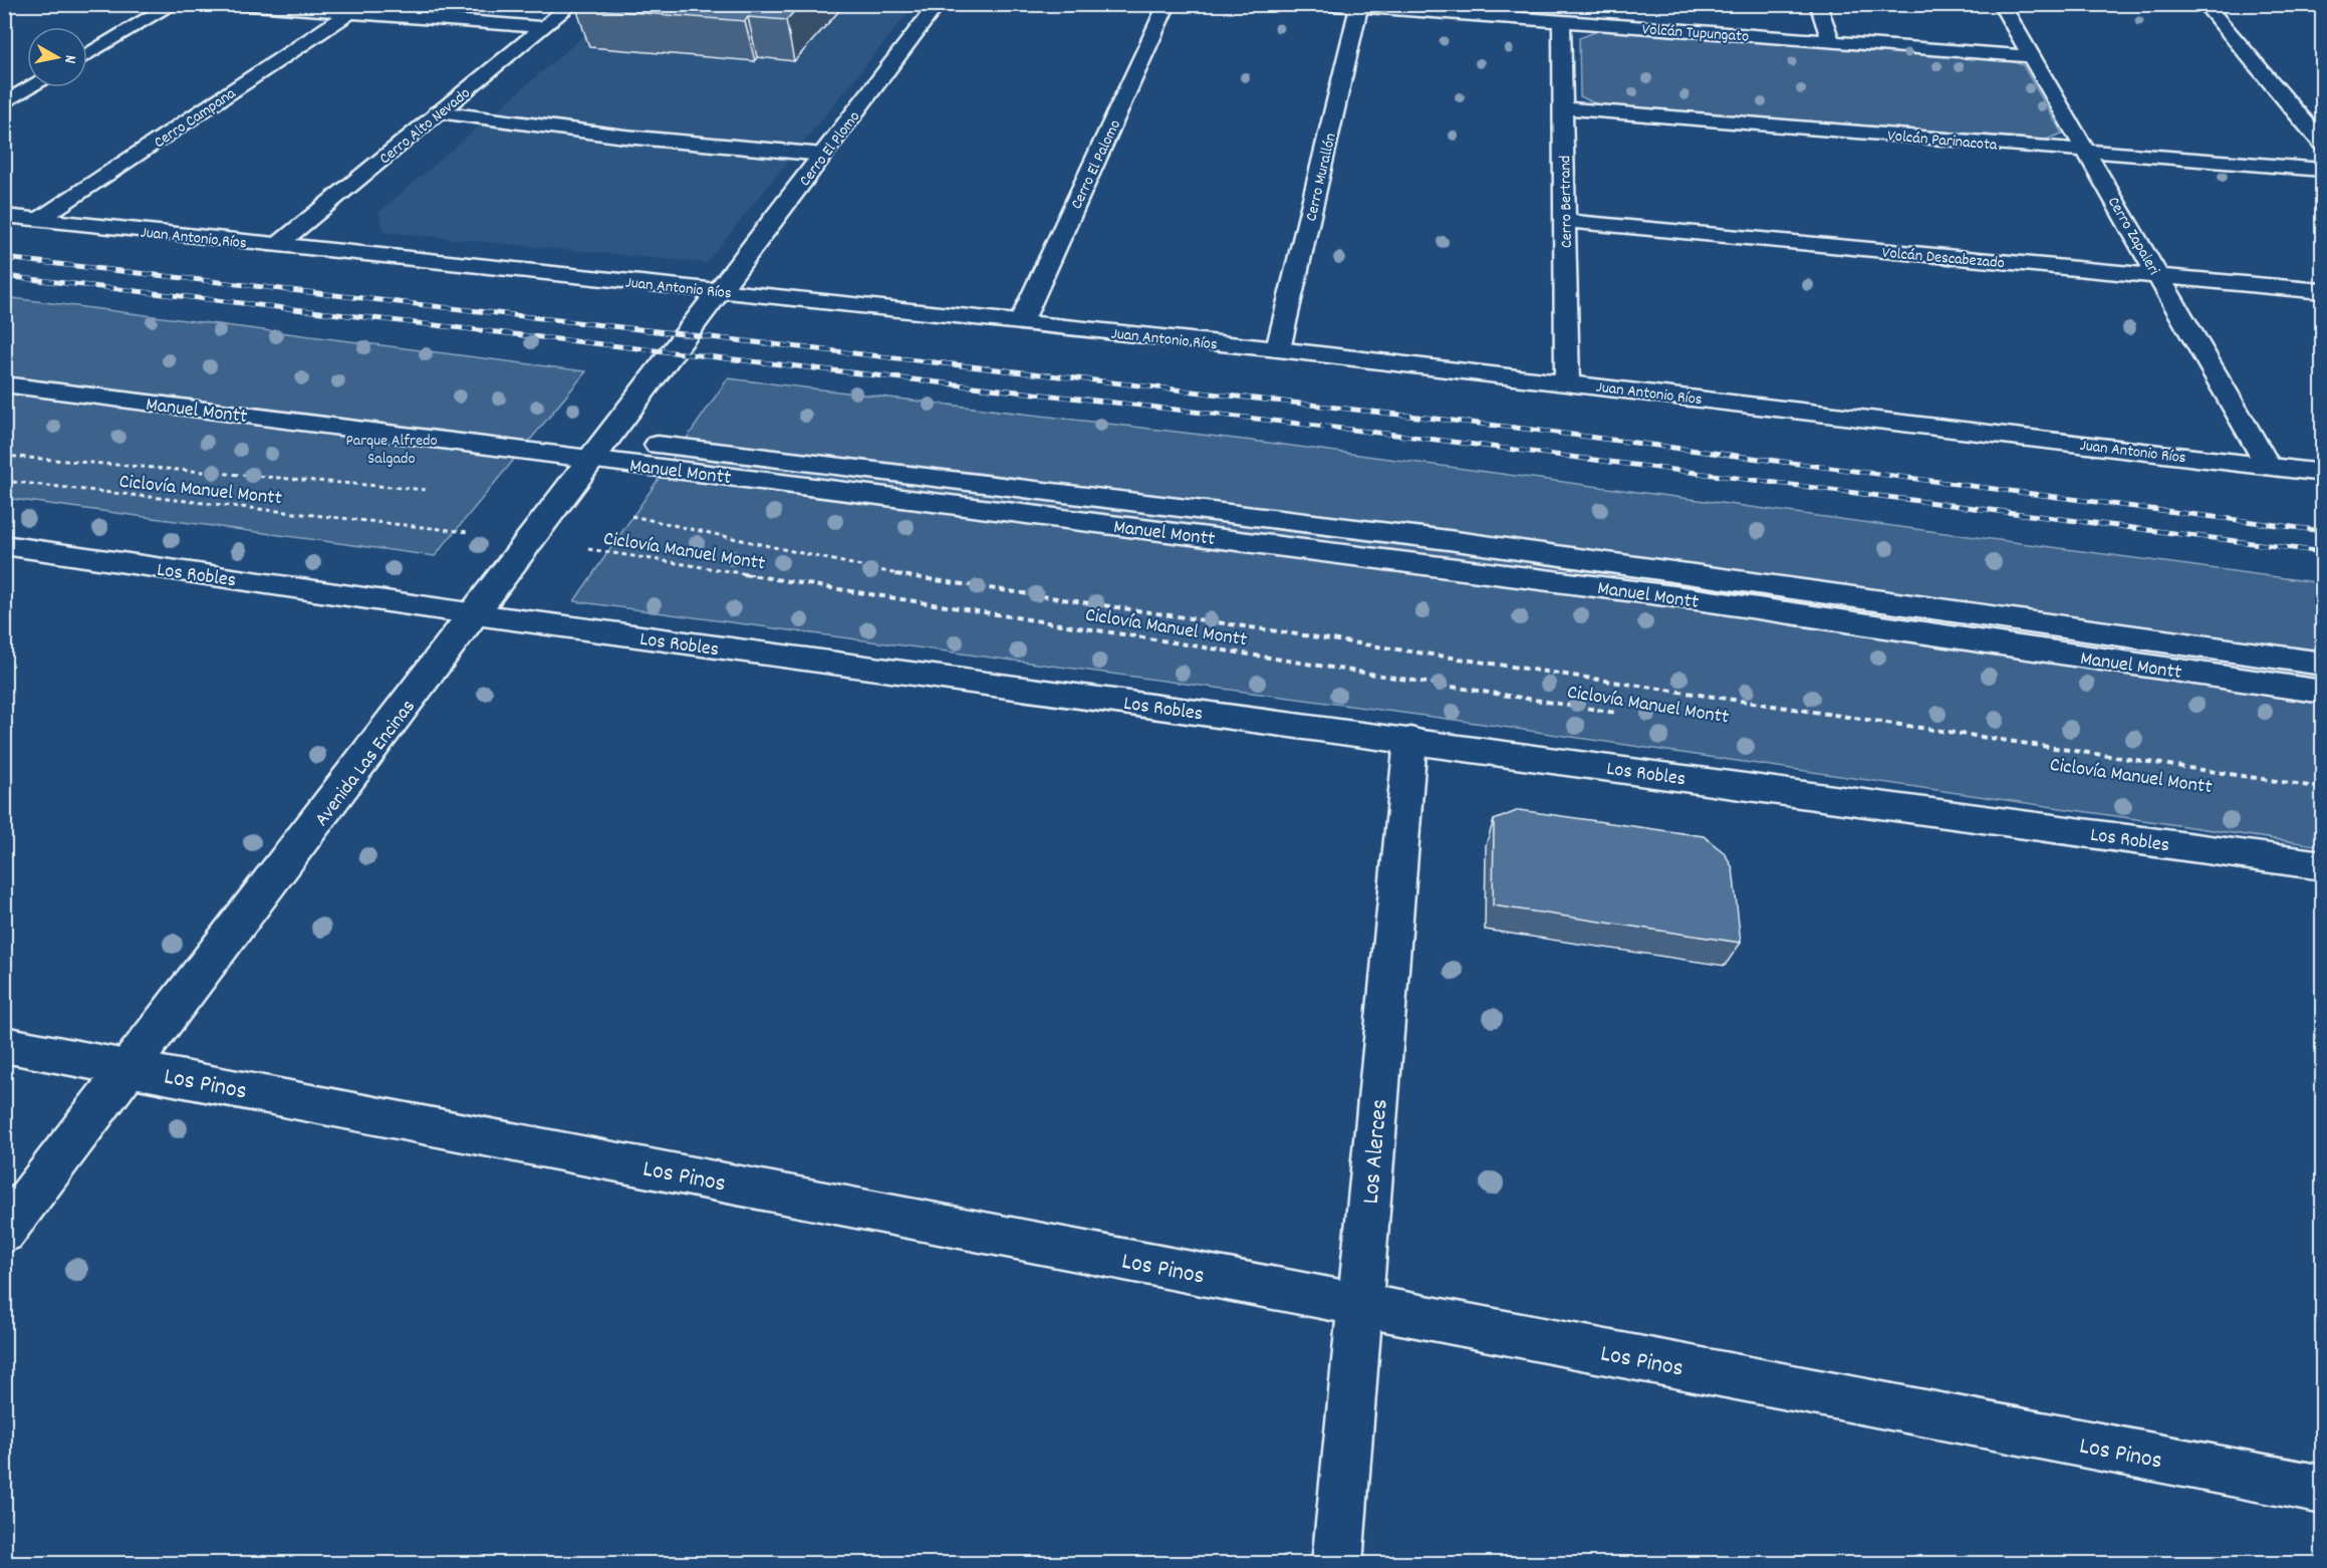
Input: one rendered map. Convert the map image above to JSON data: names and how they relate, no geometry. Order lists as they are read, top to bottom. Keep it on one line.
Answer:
{"streets":{"street":["Volcán Tupungato","Cerro Campana","Cerro Alto Nevado","Volcán Parinacota","Cerro El Plomo","Cerro El Palomo","Cerro Murallón","Cerro Bertrand","Cerro Zapaleri","Juan Antonio Ríos","Volcán Descabezado","Manuel Montt","Los Robles","Avenida Las Encinas","Los Pinos","Los Alerces"],"path":["Ciclovía Manuel Montt"]},"crossings":[["Volcán Tupungato","Cerro Murallón"],["Volcán Tupungato","Cerro Bertrand"],["Volcán Tupungato","Cerro Zapaleri"],["Cerro Campana","Juan Antonio Ríos"],["Cerro Alto Nevado","Juan Antonio Ríos"],["Volcán Parinacota","Cerro Bertrand"],["Volcán Parinacota","Cerro Zapaleri"],["Cerro El Plomo","Juan Antonio Ríos"],["Cerro El Plomo","Avenida Las Encinas"],["Cerro El Palomo","Juan Antonio Ríos"],["Cerro Murallón","Juan Antonio Ríos"],["Cerro Bertrand","Juan Antonio Ríos"],["Cerro Bertrand","Volcán Descabezado"],["Cerro Zapaleri","Juan Antonio Ríos"],["Cerro Zapaleri","Volcán Descabezado"],["Juan Antonio Ríos","Avenida Las Encinas"],["Manuel Montt","Avenida Las Encinas"],["Ciclovía Manuel Montt","Avenida Las Encinas"],["Los Robles","Avenida Las Encinas"],["Los Robles","Los Alerces"],["Avenida Las Encinas","Los Pinos"],["Los Pinos","Los Alerces"]],"parks":["Parque Alfredo Salgado"],"north":"right"}
